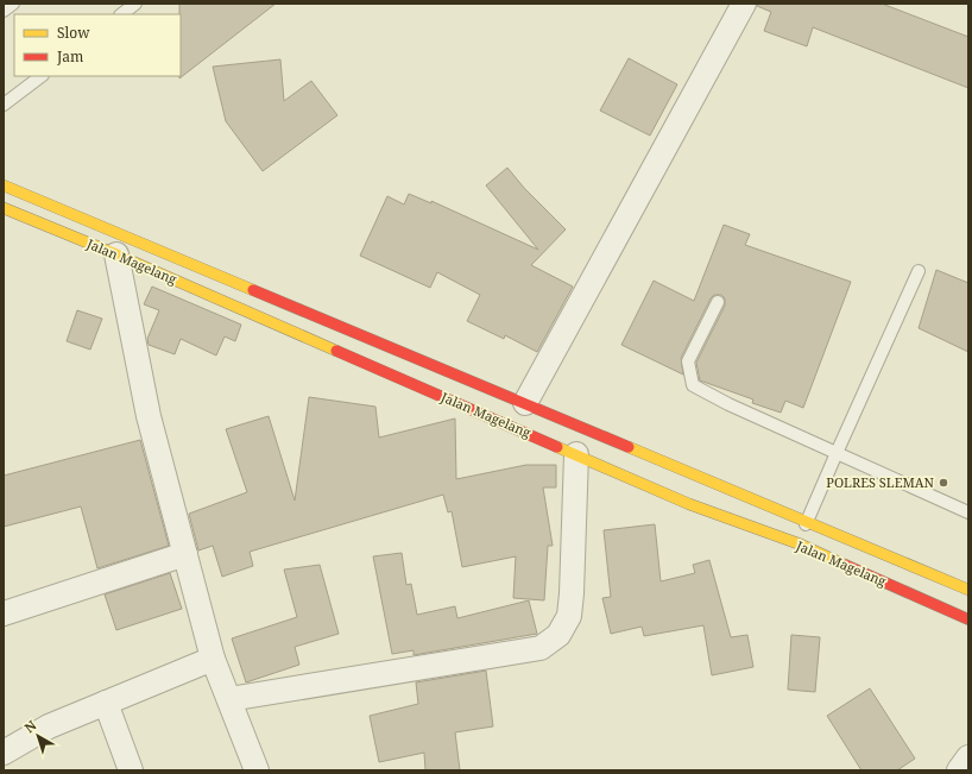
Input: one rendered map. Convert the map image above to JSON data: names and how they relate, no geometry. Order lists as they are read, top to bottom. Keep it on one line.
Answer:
{"streets":{"highway":["Jalan Magelang"]},"places":["POLRES SLEMAN"],"legend":["Slow","Jam"],"north":"top left"}
